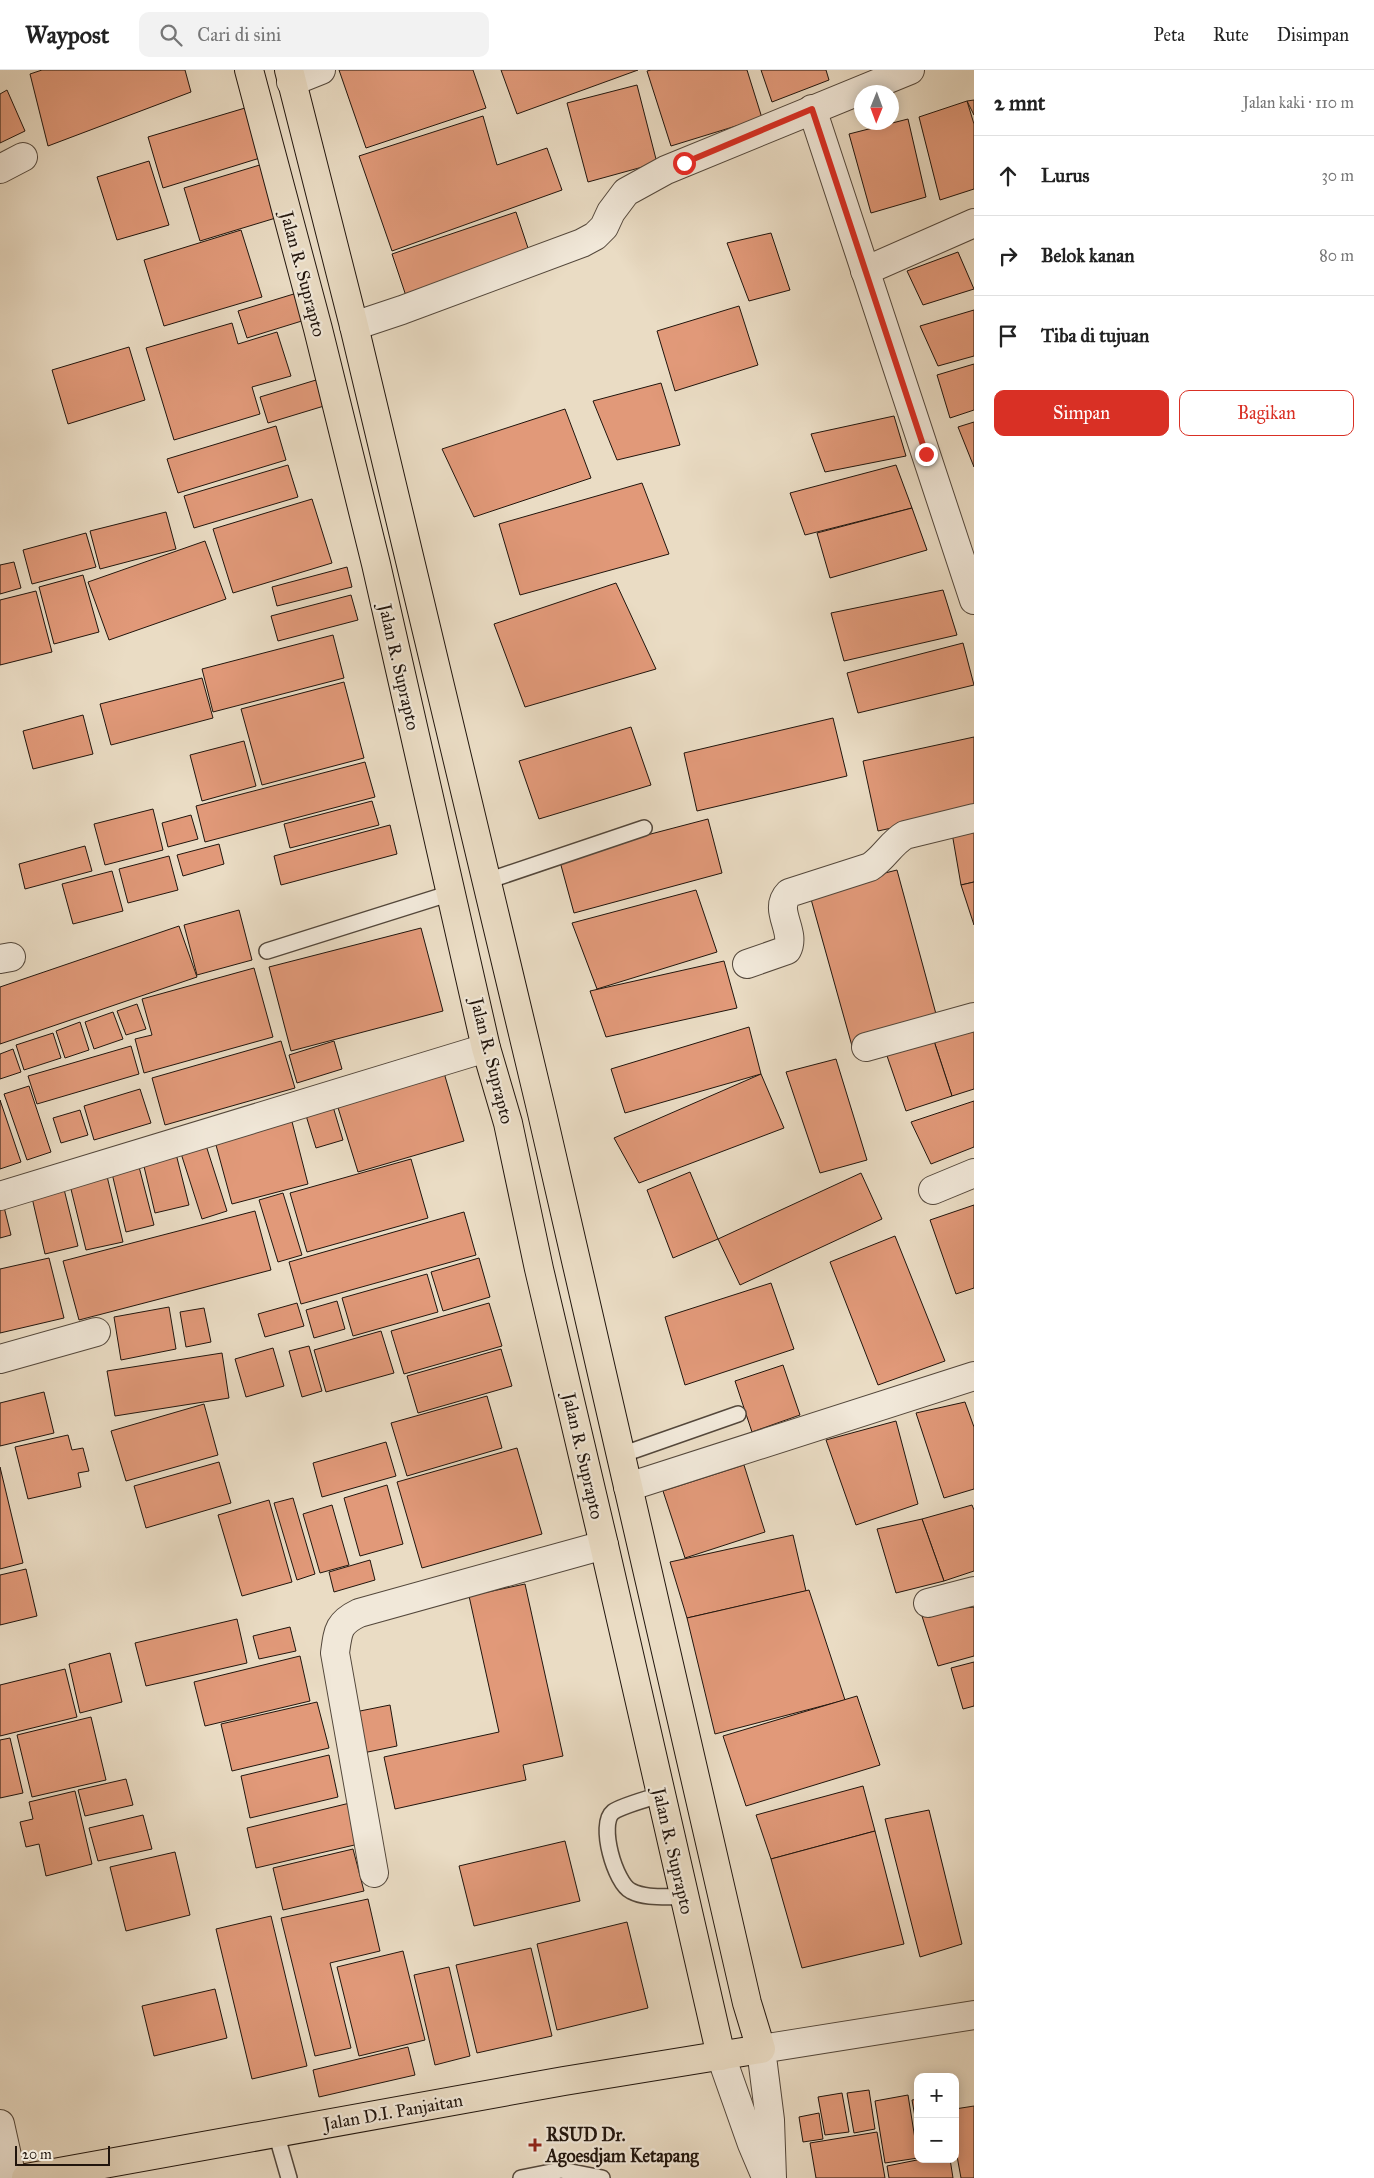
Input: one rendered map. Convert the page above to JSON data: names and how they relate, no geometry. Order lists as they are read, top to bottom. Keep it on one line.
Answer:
{"streets":{"highway":["Jalan R. Suprapto","Jalan D.I. Panjaitan"]},"crossings":[["Jalan R. Suprapto","Jalan D.I. Panjaitan"]],"places":{"health":["RSUD Dr. Agoesdjam Ketapang"]},"scale_bar":"20 m","north":"bottom","page":{"header":"Waypost","search":"Cari di sini","nav":["Peta","Rute","Disimpan"],"heading":["2 mnt","Jalan kaki · 110 m"],"list":[["Lurus","30 m"],["Belok kanan","80 m"],"Tiba di tujuan"],"buttons":["Simpan","Bagikan"],"map_buttons":["+","−"],"scale":"20 m"}}
